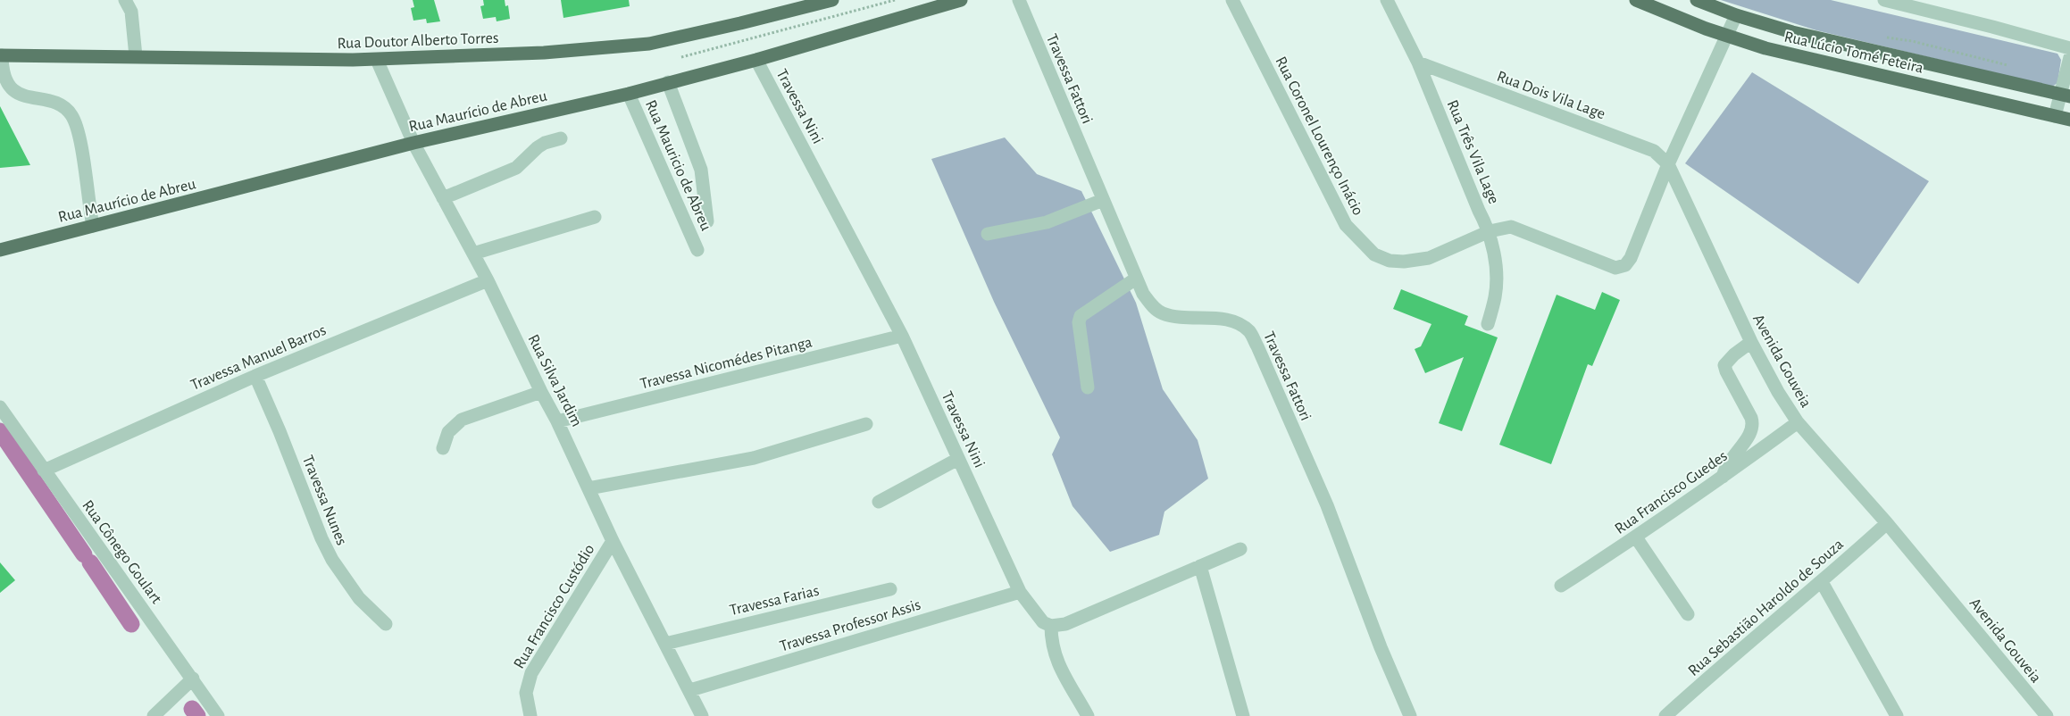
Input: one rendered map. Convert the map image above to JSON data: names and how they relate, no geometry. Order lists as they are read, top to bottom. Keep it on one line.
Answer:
{"streets":{"main road":["Rua Doutor Alberto Torres","Rua Lúcio Tomé Feteira","Rua Maurício de Abreu"],"street":["Travessa Fattori","Rua Dois Vila Lage","Travessa Nini","Rua Coronel Lourenço Inácio","Rua Três Vila Lage","Rua Mauricio de Abreu","Travessa Manuel Barros","Avenida Gouveia","Travessa Nicomédes Pitanga","Rua Silva Jardim","Rua Francisco Guedes","Travessa Nunes","Rua Cônego Goulart","Travessa Farias","Rua Francisco Custódio","Rua Sebastião Haroldo de Souza","Travessa Professor Assis"]},"crossings":[["Rua Doutor Alberto Torres","Rua Silva Jardim"],["Rua Dois Vila Lage","Rua Coronel Lourenço Inácio"],["Rua Dois Vila Lage","Rua Três Vila Lage"],["Rua Dois Vila Lage","Avenida Gouveia"],["Travessa Nini","Rua Maurício de Abreu"],["Travessa Nini","Travessa Nicomédes Pitanga"],["Travessa Nini","Travessa Professor Assis"],["Rua Maurício de Abreu","Rua Mauricio de Abreu"],["Rua Maurício de Abreu","Rua Silva Jardim"],["Rua Coronel Lourenço Inácio","Rua Três Vila Lage"],["Rua Coronel Lourenço Inácio","Avenida Gouveia"],["Travessa Manuel Barros","Rua Silva Jardim"],["Travessa Manuel Barros","Travessa Nunes"],["Travessa Manuel Barros","Rua Cônego Goulart"],["Avenida Gouveia","Rua Francisco Guedes"],["Avenida Gouveia","Rua Sebastião Haroldo de Souza"],["Travessa Nicomédes Pitanga","Rua Silva Jardim"],["Rua Silva Jardim","Travessa Farias"],["Rua Silva Jardim","Rua Francisco Custódio"],["Rua Silva Jardim","Travessa Professor Assis"]]}
